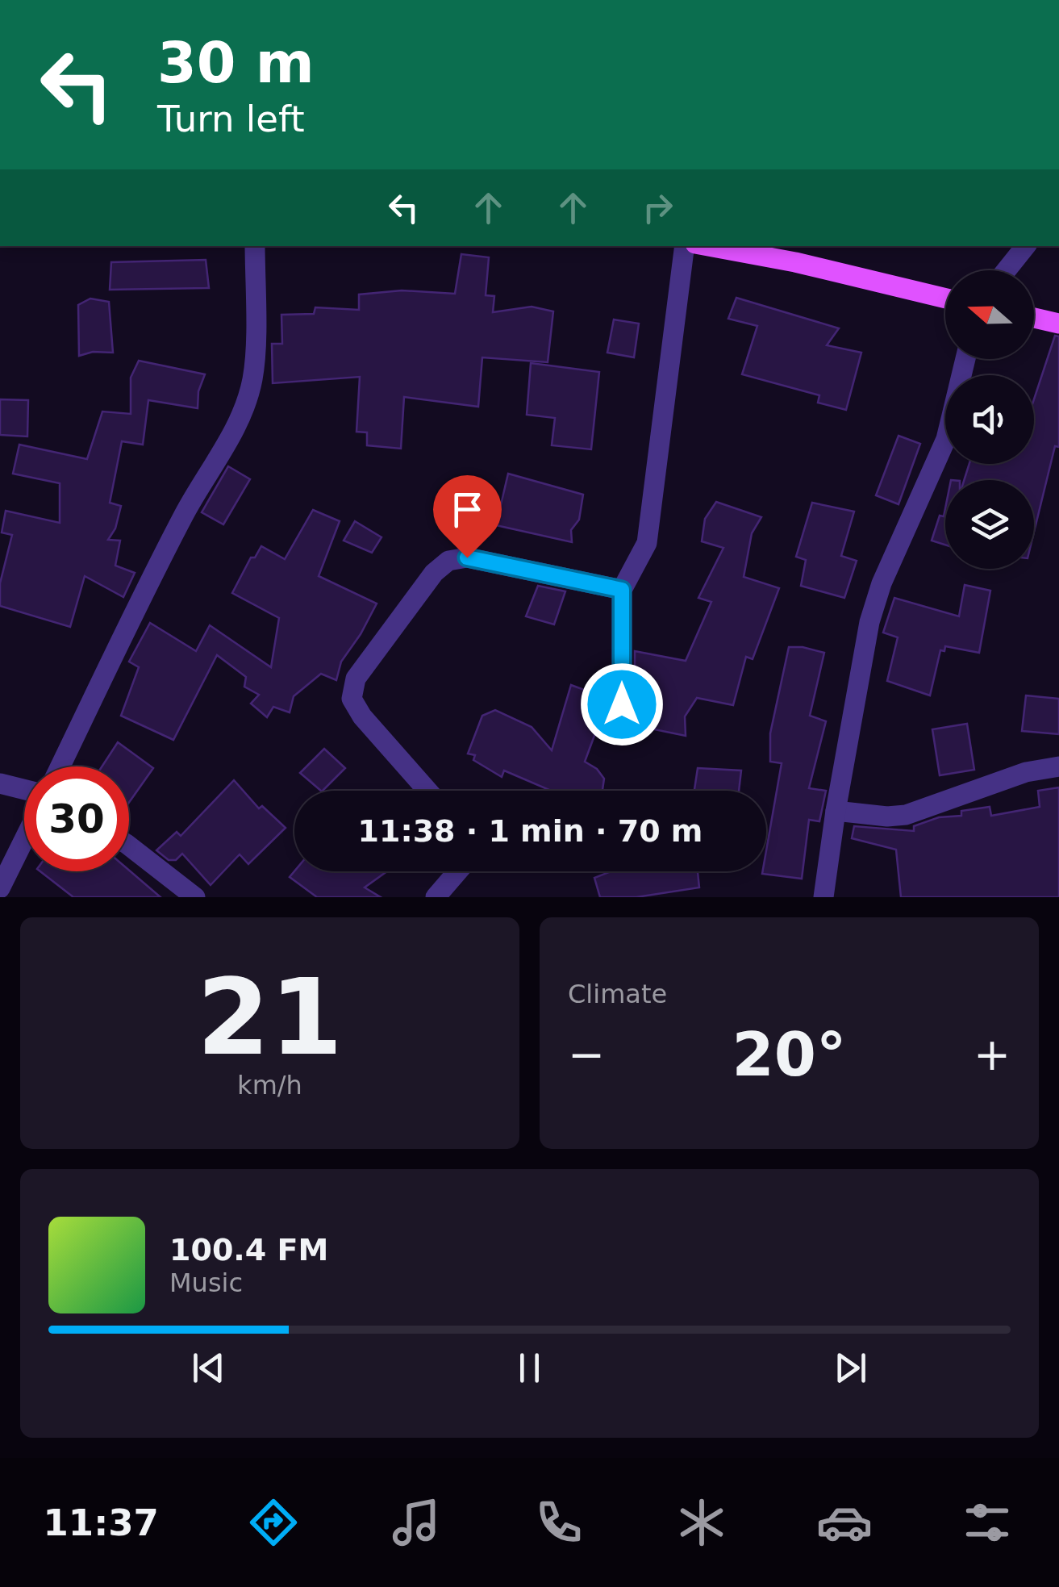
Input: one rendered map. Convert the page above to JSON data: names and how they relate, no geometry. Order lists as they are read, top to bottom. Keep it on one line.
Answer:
{"north":"left","page":{"turn":["30 m","Turn left"],"limit":"30","trip":"11:38 · 1 min · 70 m","tile":[["21","km/h"],"Climate"],"heat":["−","20°","+"],"song":["100.4 FM","Music"],"tabs":"11:37"}}
